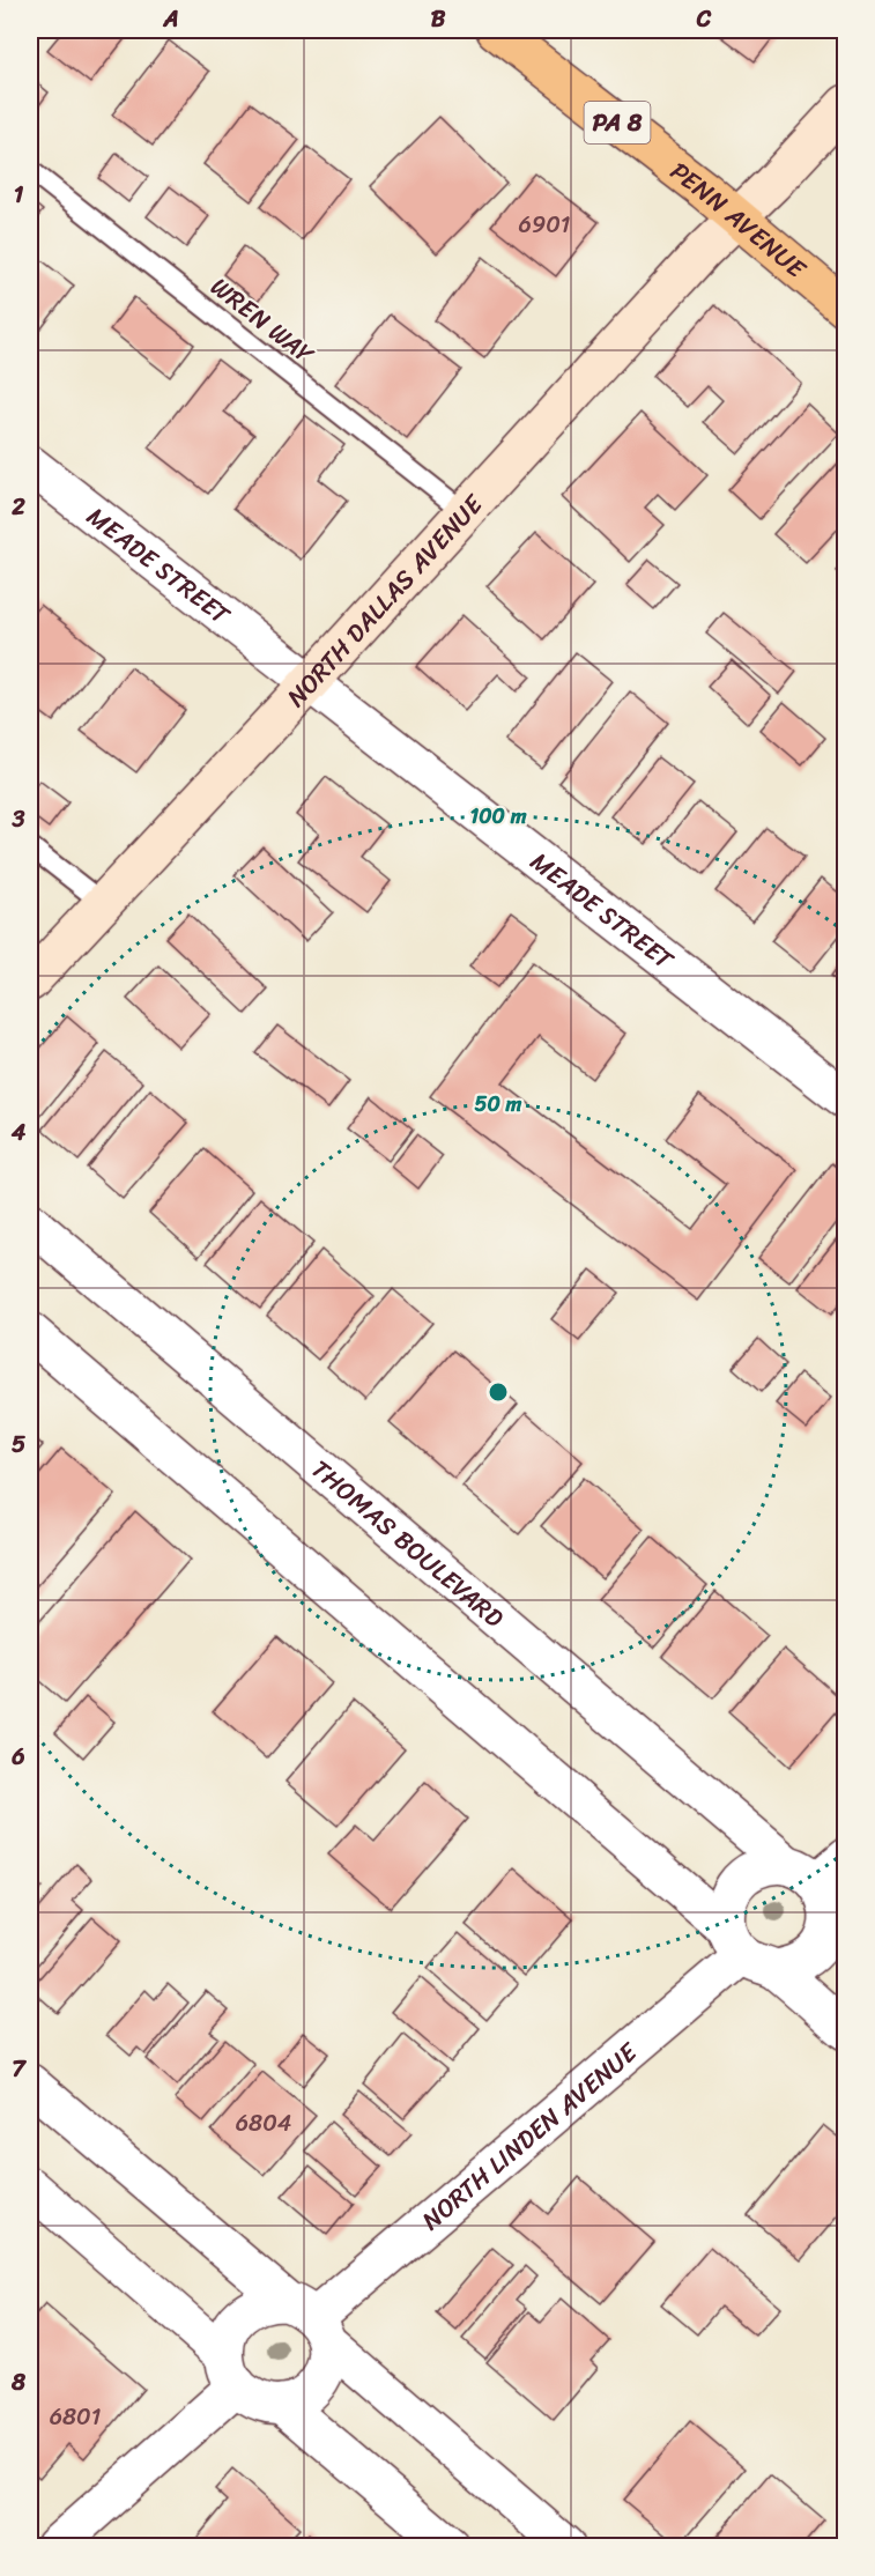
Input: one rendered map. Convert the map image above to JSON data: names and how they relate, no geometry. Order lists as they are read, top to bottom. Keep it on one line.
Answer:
{"streets":{"highway":["PA 8","PENN AVENUE"],"main road":["NORTH DALLAS AVENUE"],"street":["MEADE STREET","THOMAS BOULEVARD","NORTH LINDEN AVENUE"],"lane":["WREN WAY"]},"crossings":[["PENN AVENUE","NORTH DALLAS AVENUE"],["WREN WAY","NORTH DALLAS AVENUE"],["MEADE STREET","NORTH DALLAS AVENUE"],["THOMAS BOULEVARD","NORTH LINDEN AVENUE"]],"house_numbers":["6901","6804","6801"],"grid":{"columns":["A","B","C"],"rows":["1","2","3","4","5","6","7","8"]},"rings":["100 m","50 m"]}
